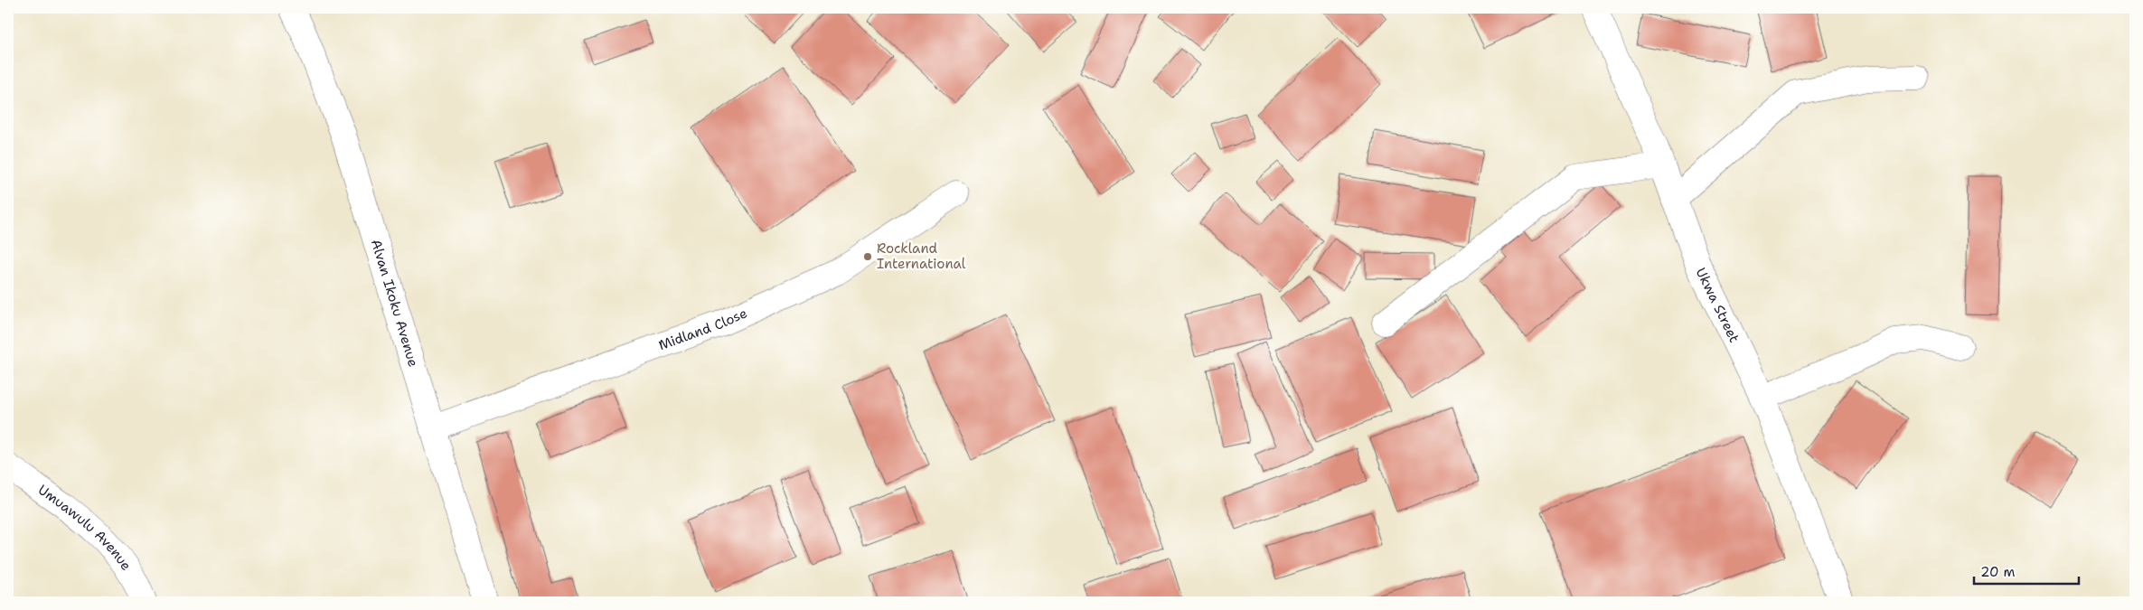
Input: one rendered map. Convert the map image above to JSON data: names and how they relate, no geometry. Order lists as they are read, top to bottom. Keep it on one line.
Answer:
{"streets":{"street":["Alvan Ikoku Avenue","Ukwa Street","Midland Close","Umuawulu Avenue"]},"crossings":[["Alvan Ikoku Avenue","Midland Close"]],"places":["Rockland International"],"scale_bar":"20 m"}
